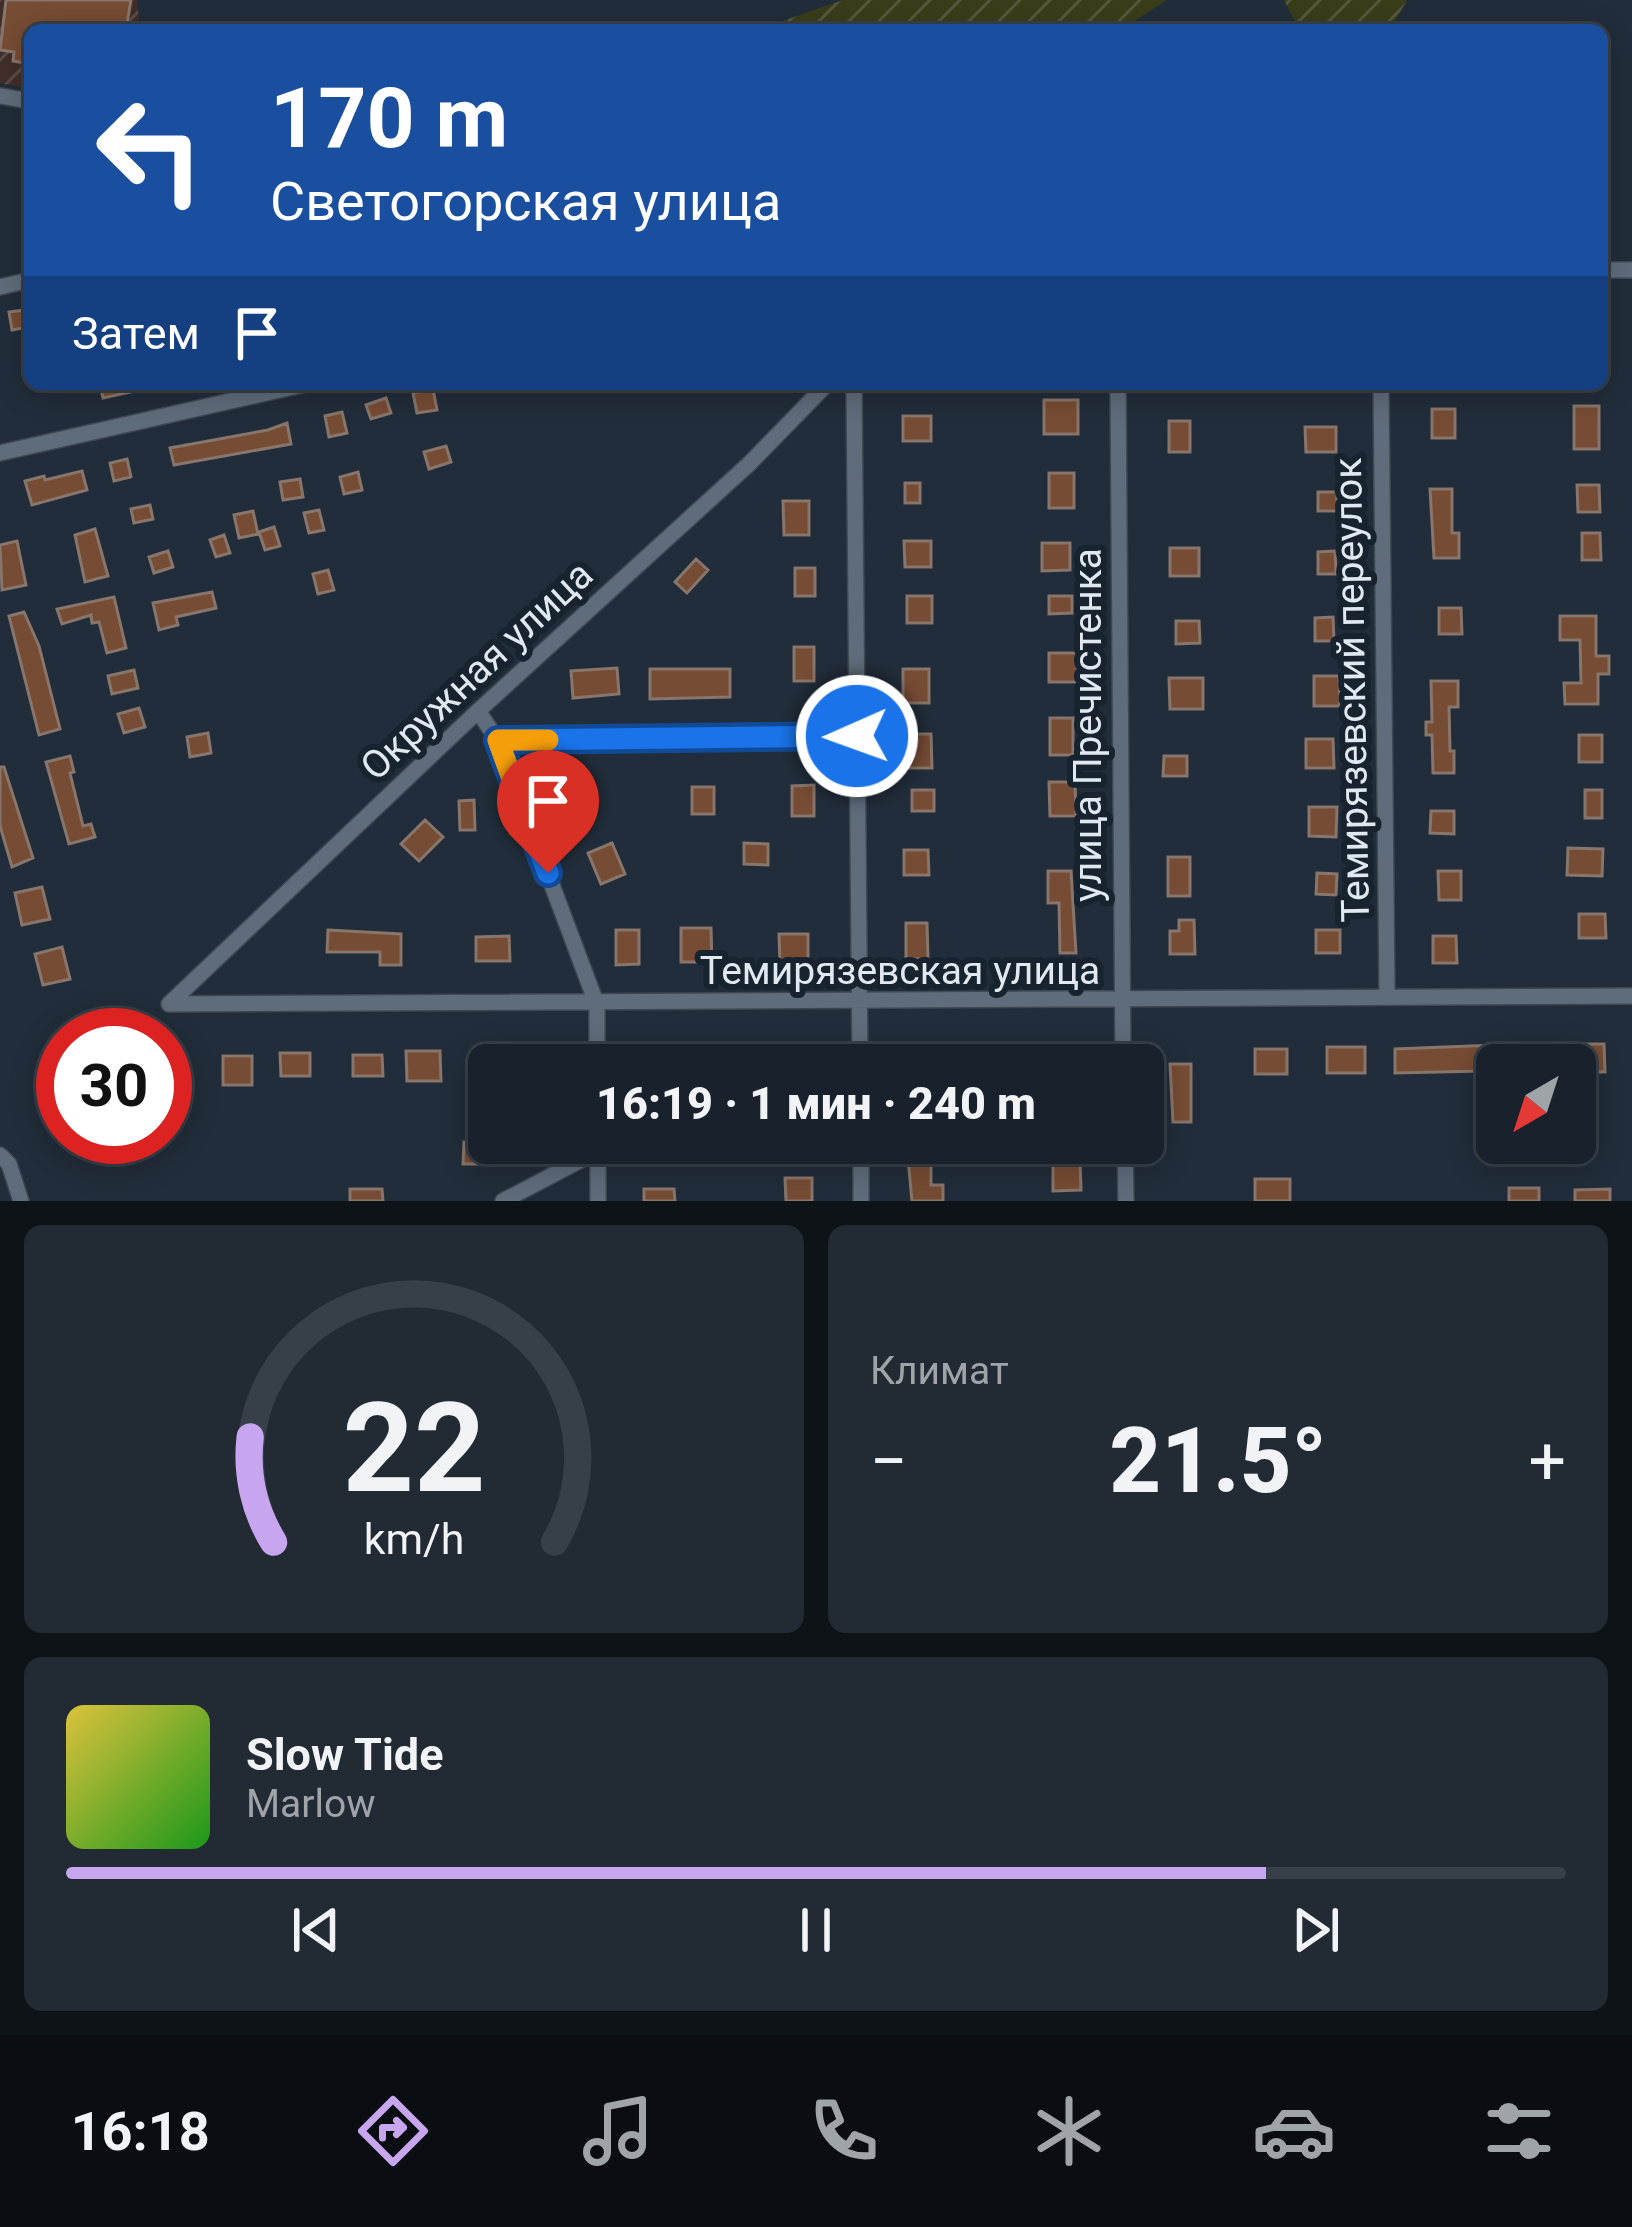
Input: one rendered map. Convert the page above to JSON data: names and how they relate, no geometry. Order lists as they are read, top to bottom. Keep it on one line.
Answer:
{"streets":{"street":["Окружная улица","Темирязевский переулок","улица Пречистенка","Темирязевская улица"]},"crossings":[["Окружная улица","Темирязевская улица"],["Темирязевский переулок","Темирязевская улица"],["улица Пречистенка","Темирязевская улица"]],"north":"bottom left","page":{"turn":["170 m","Светогорская улица"],"then":"Затем","limit":"30","trip":"16:19 · 1 мин · 240 m","tile":"Климат","heat":["−","21.5°","+"],"song":["Slow Tide","Marlow"],"tabs":"16:18","gauge":["22","km/h"]}}
